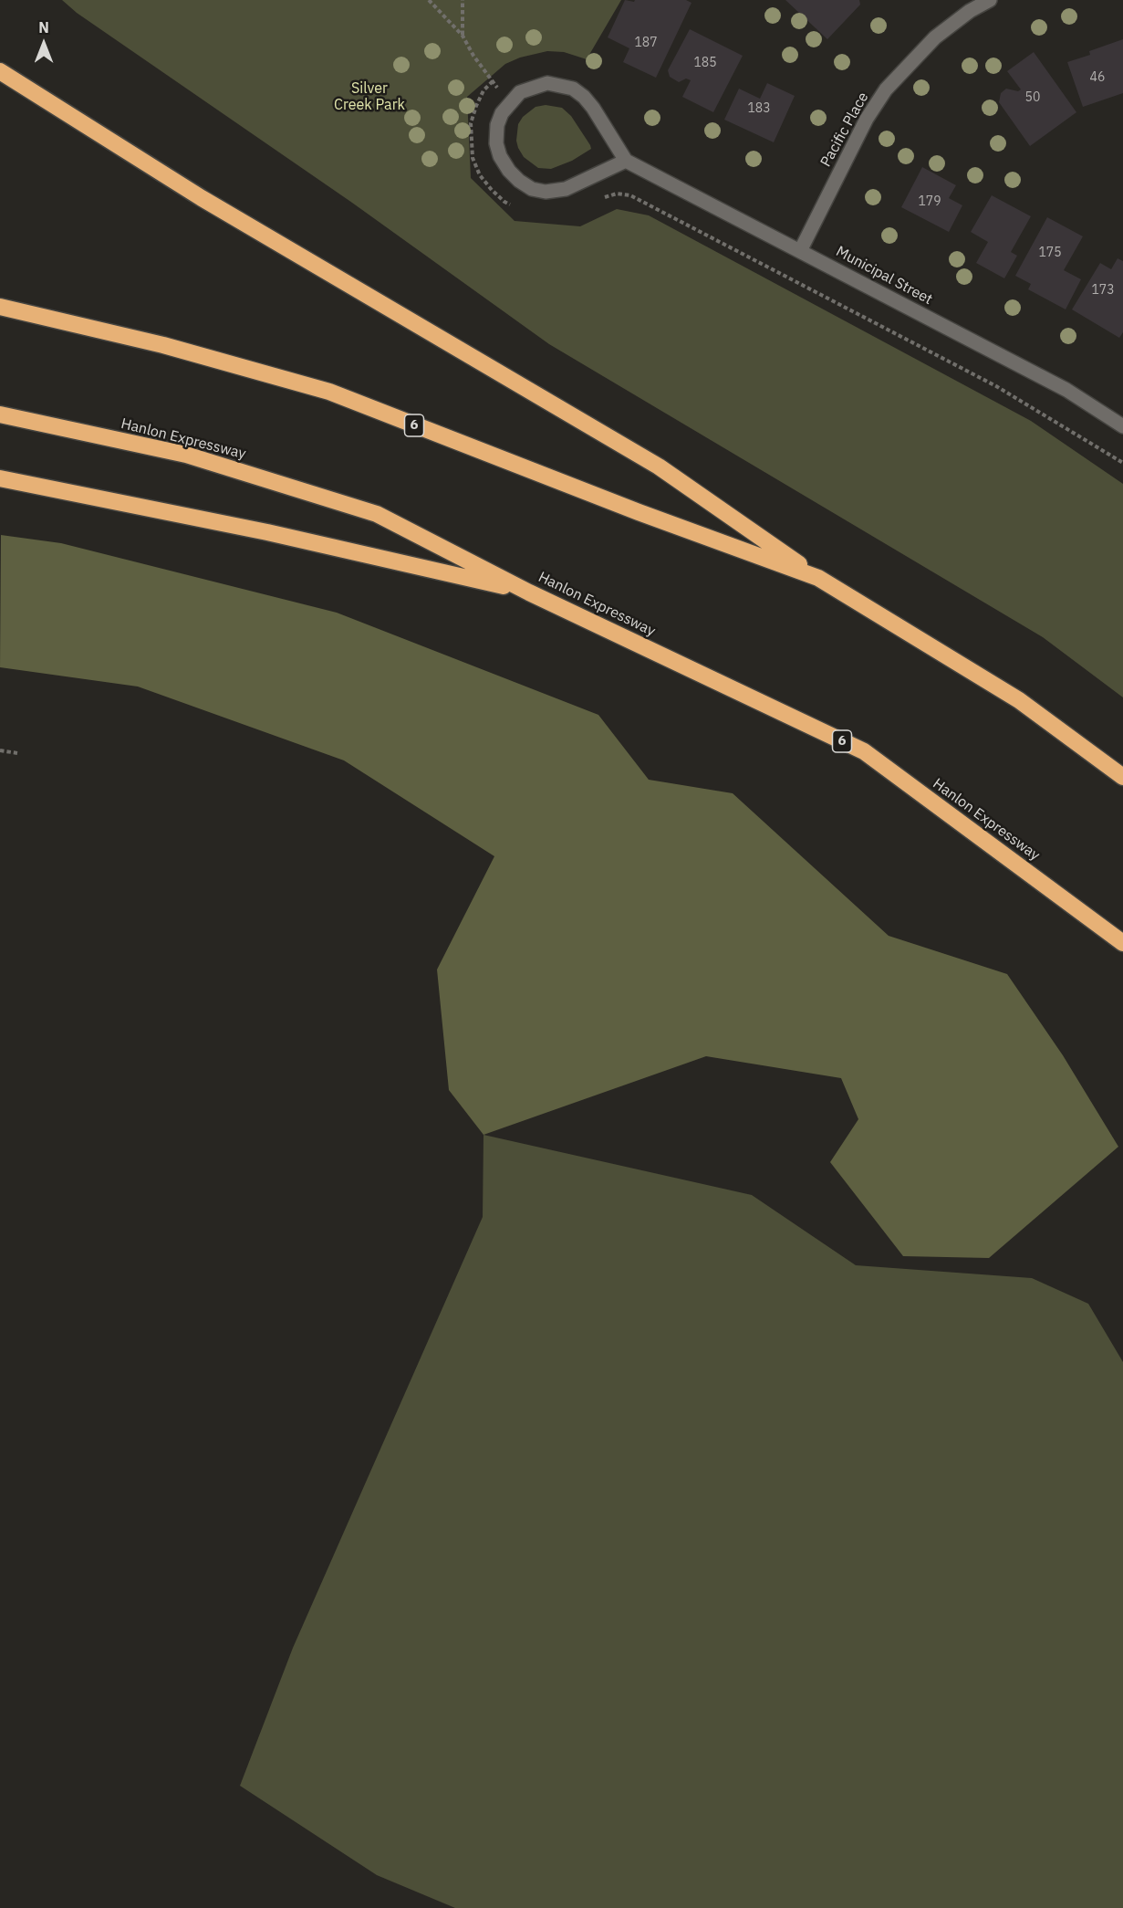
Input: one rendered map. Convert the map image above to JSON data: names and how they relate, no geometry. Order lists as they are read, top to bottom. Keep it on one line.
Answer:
{"streets":{"highway":["6","Hanlon Expressway"],"street":["Pacific Place","Municipal Street"]},"crossings":[["Pacific Place","Municipal Street"]],"parks":["Silver Creek Park"],"house_numbers":["187","185","46","50","183","179","175","173"],"north":"top"}
